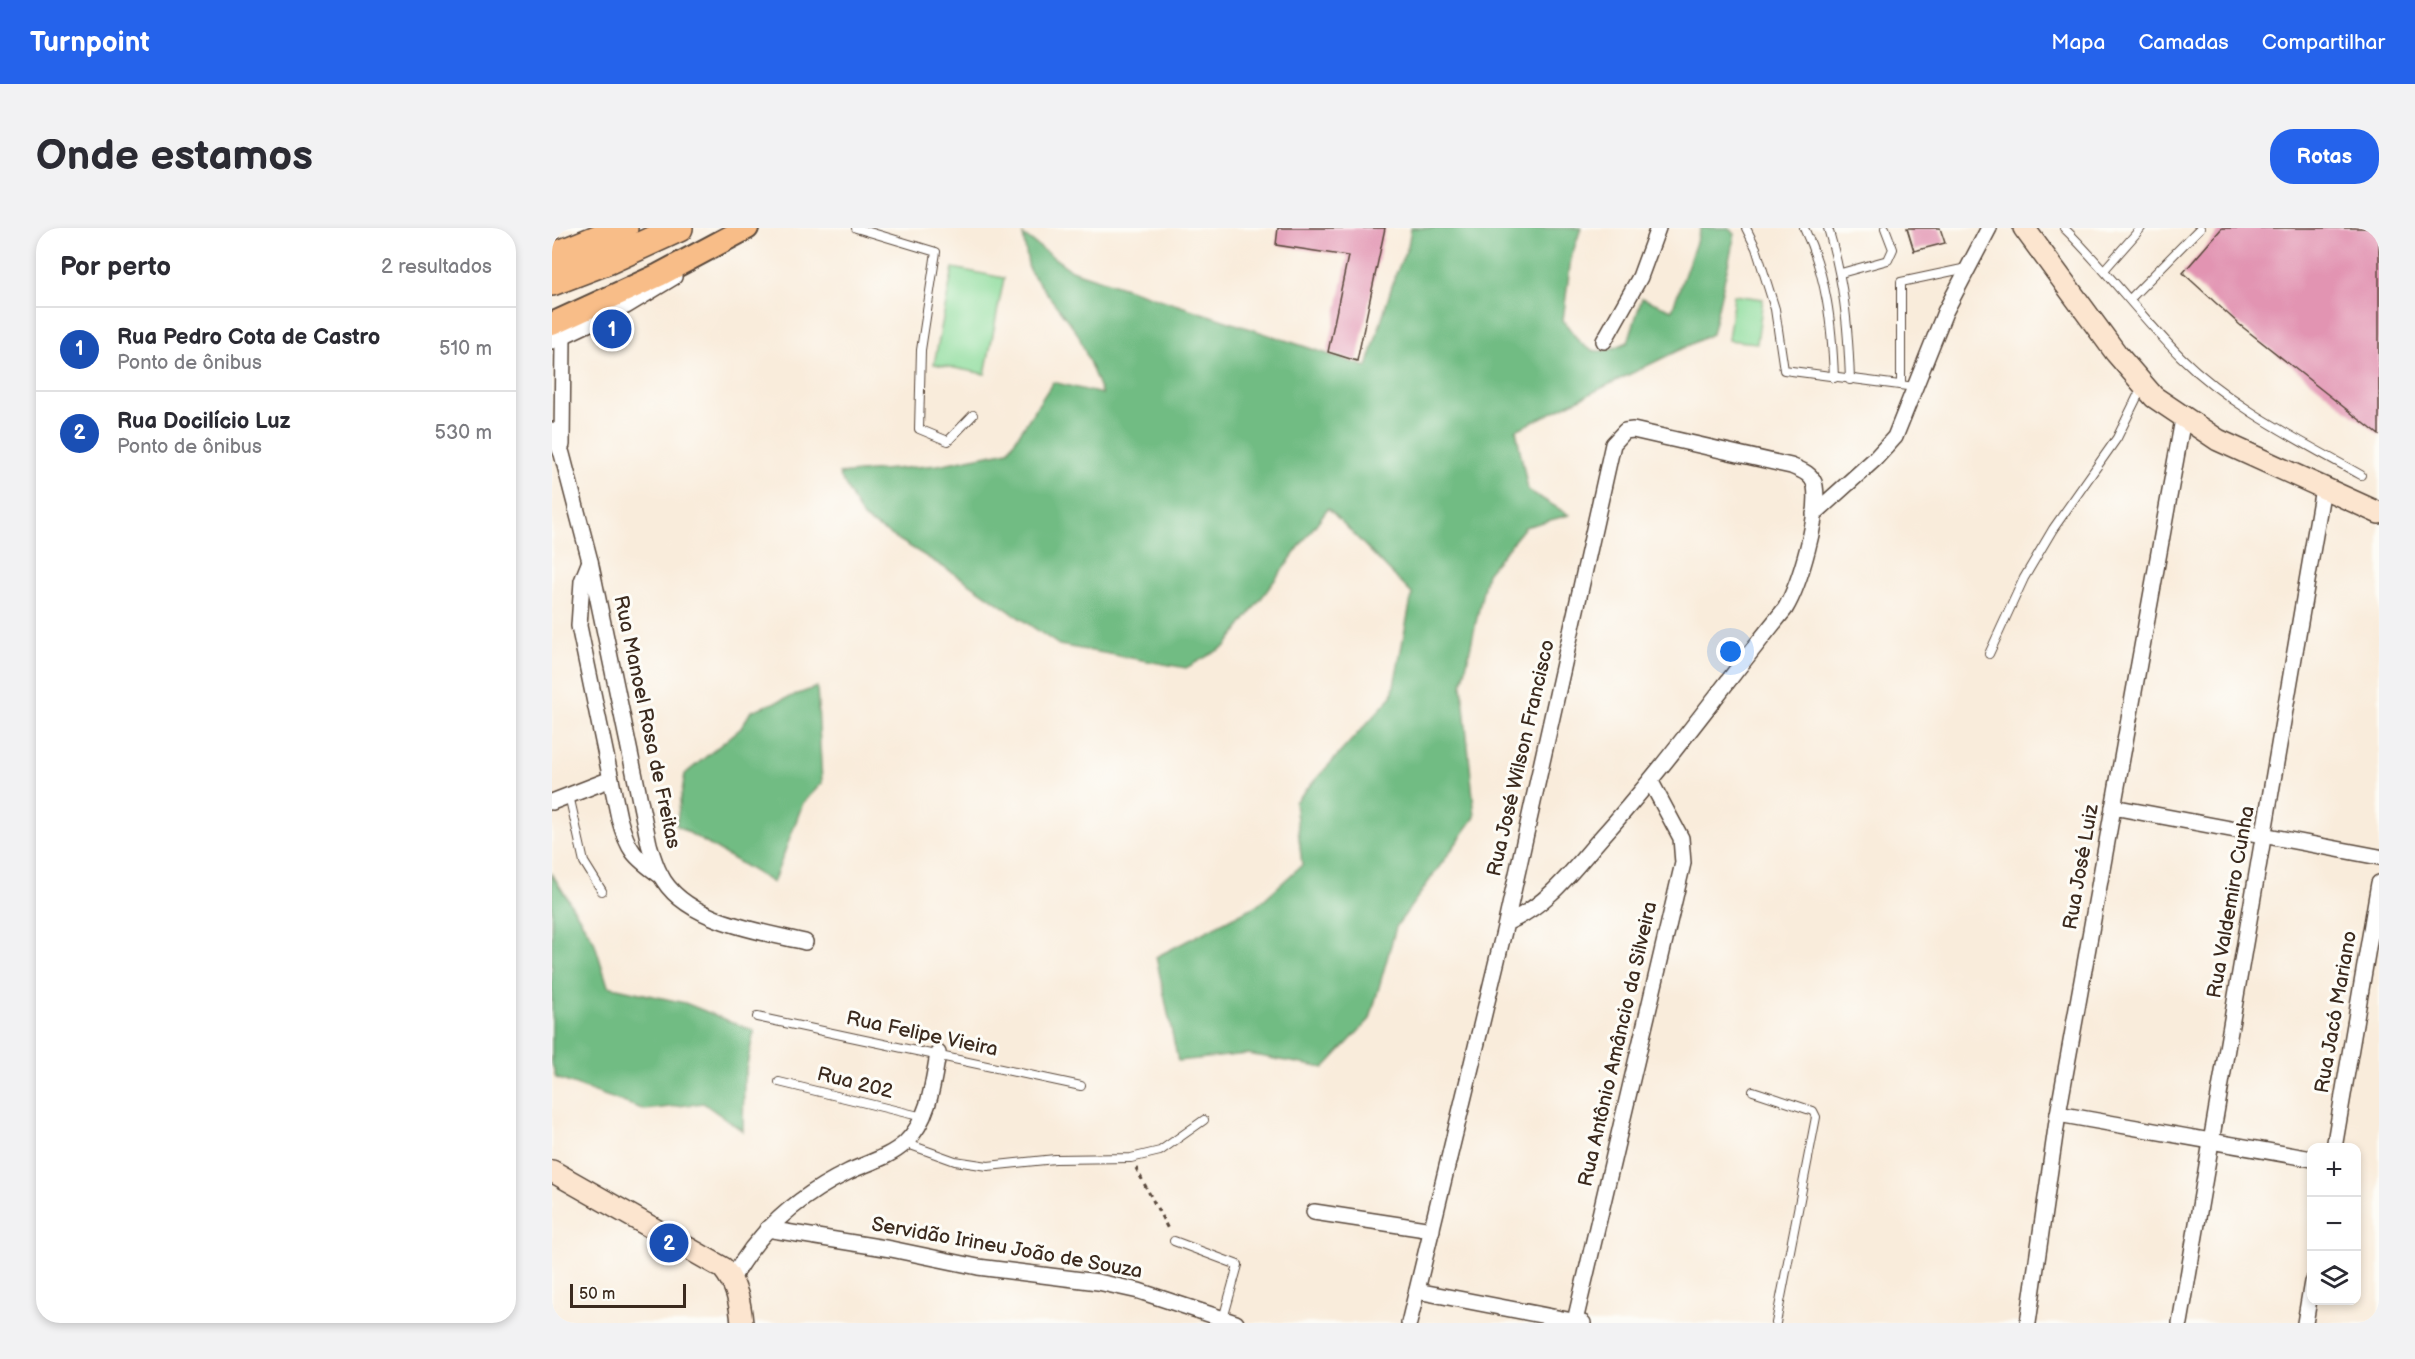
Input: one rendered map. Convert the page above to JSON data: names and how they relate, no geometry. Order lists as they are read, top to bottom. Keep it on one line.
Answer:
{"streets":{"street":["Rua Manoel Rosa de Freitas","Rua José Wilson Francisco","Rua José Luiz","Rua Valdemiro Cunha","Rua Jacó Mariano","Rua Antônio Amâncio da Silveira","Servidão Irineu João de Souza"],"lane":["Rua Felipe Vieira","Rua 202"]},"scale_bar":"50 m","page":{"header":"Turnpoint","nav":["Mapa","Camadas","Compartilhar"],"buttons":"Rotas","title":"Onde estamos","heading":["Por perto","2 resultados"],"list":[{"mark":"1","name":"Rua Pedro Cota de Castro","note":"Ponto de ônibus","value":"510 m"},{"mark":"2","name":"Rua Docilício Luz","note":"Ponto de ônibus","value":"530 m"}],"pins":["1","2"],"map_buttons":["+","−"],"scale":"50 m"}}
